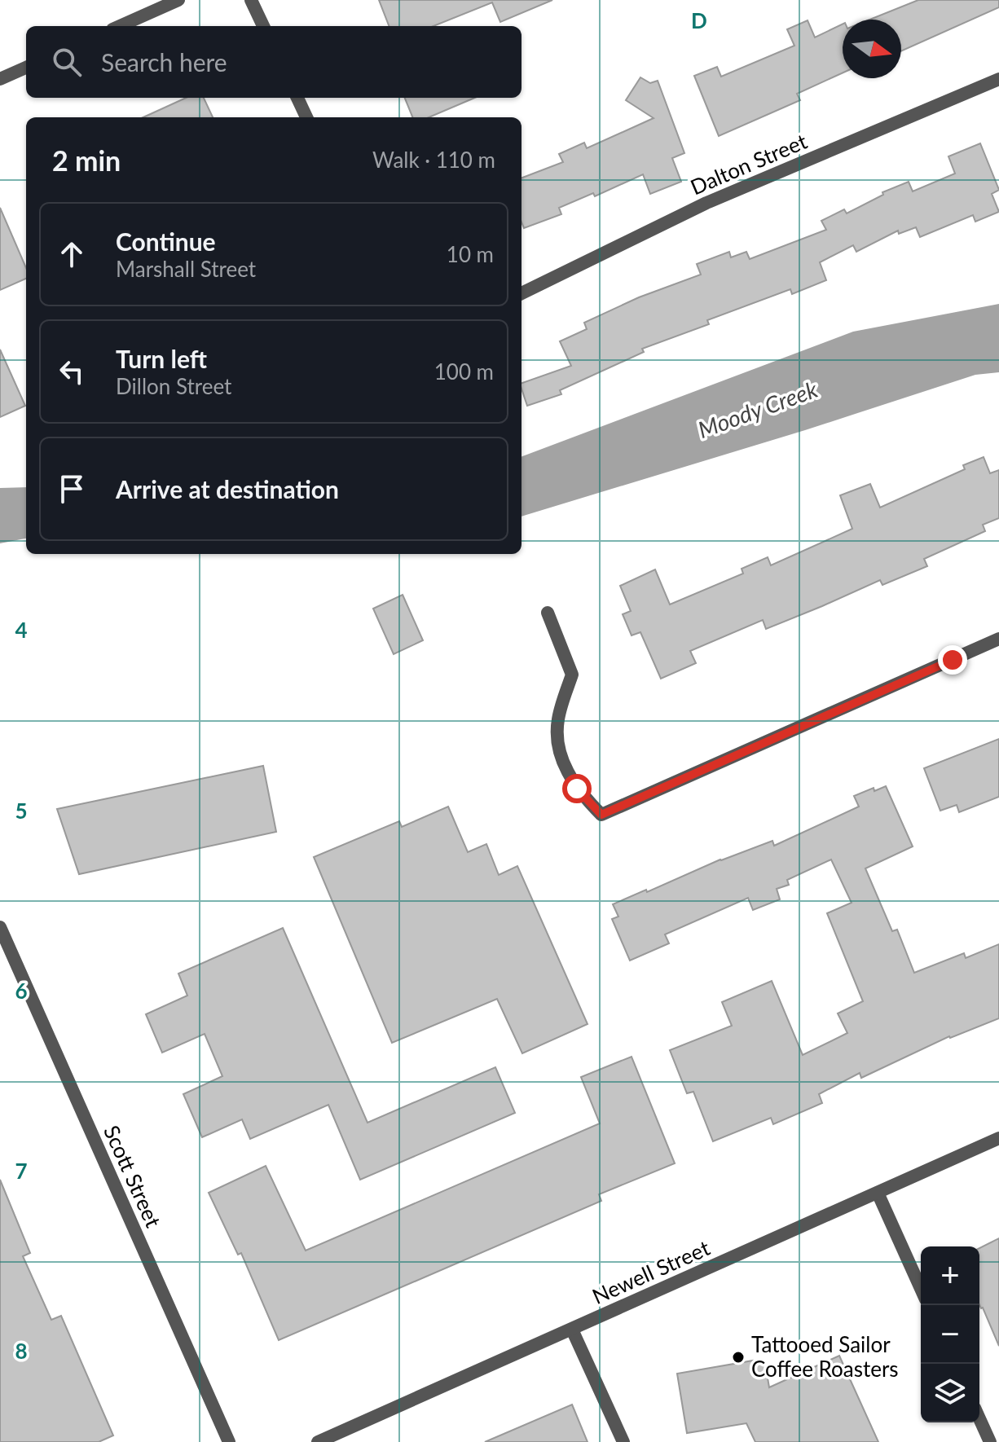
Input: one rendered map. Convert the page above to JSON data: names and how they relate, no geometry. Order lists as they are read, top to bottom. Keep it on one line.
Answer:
{"streets":{"street":["Dalton Street","Scott Street","Newell Street"]},"water":["Moody Creek"],"places":["Tattooed Sailor Coffee Roasters"],"north":"right","page":{"search":"Search here","heading":["2 min","Walk · 110 m"],"list":[["Continue","Marshall Street","10 m"],["Turn left","Dillon Street","100 m"],"Arrive at destination"],"map_buttons":["+","−"]},"grid":{"columns":["D"],"rows":["4","5","6","7","8"]}}
